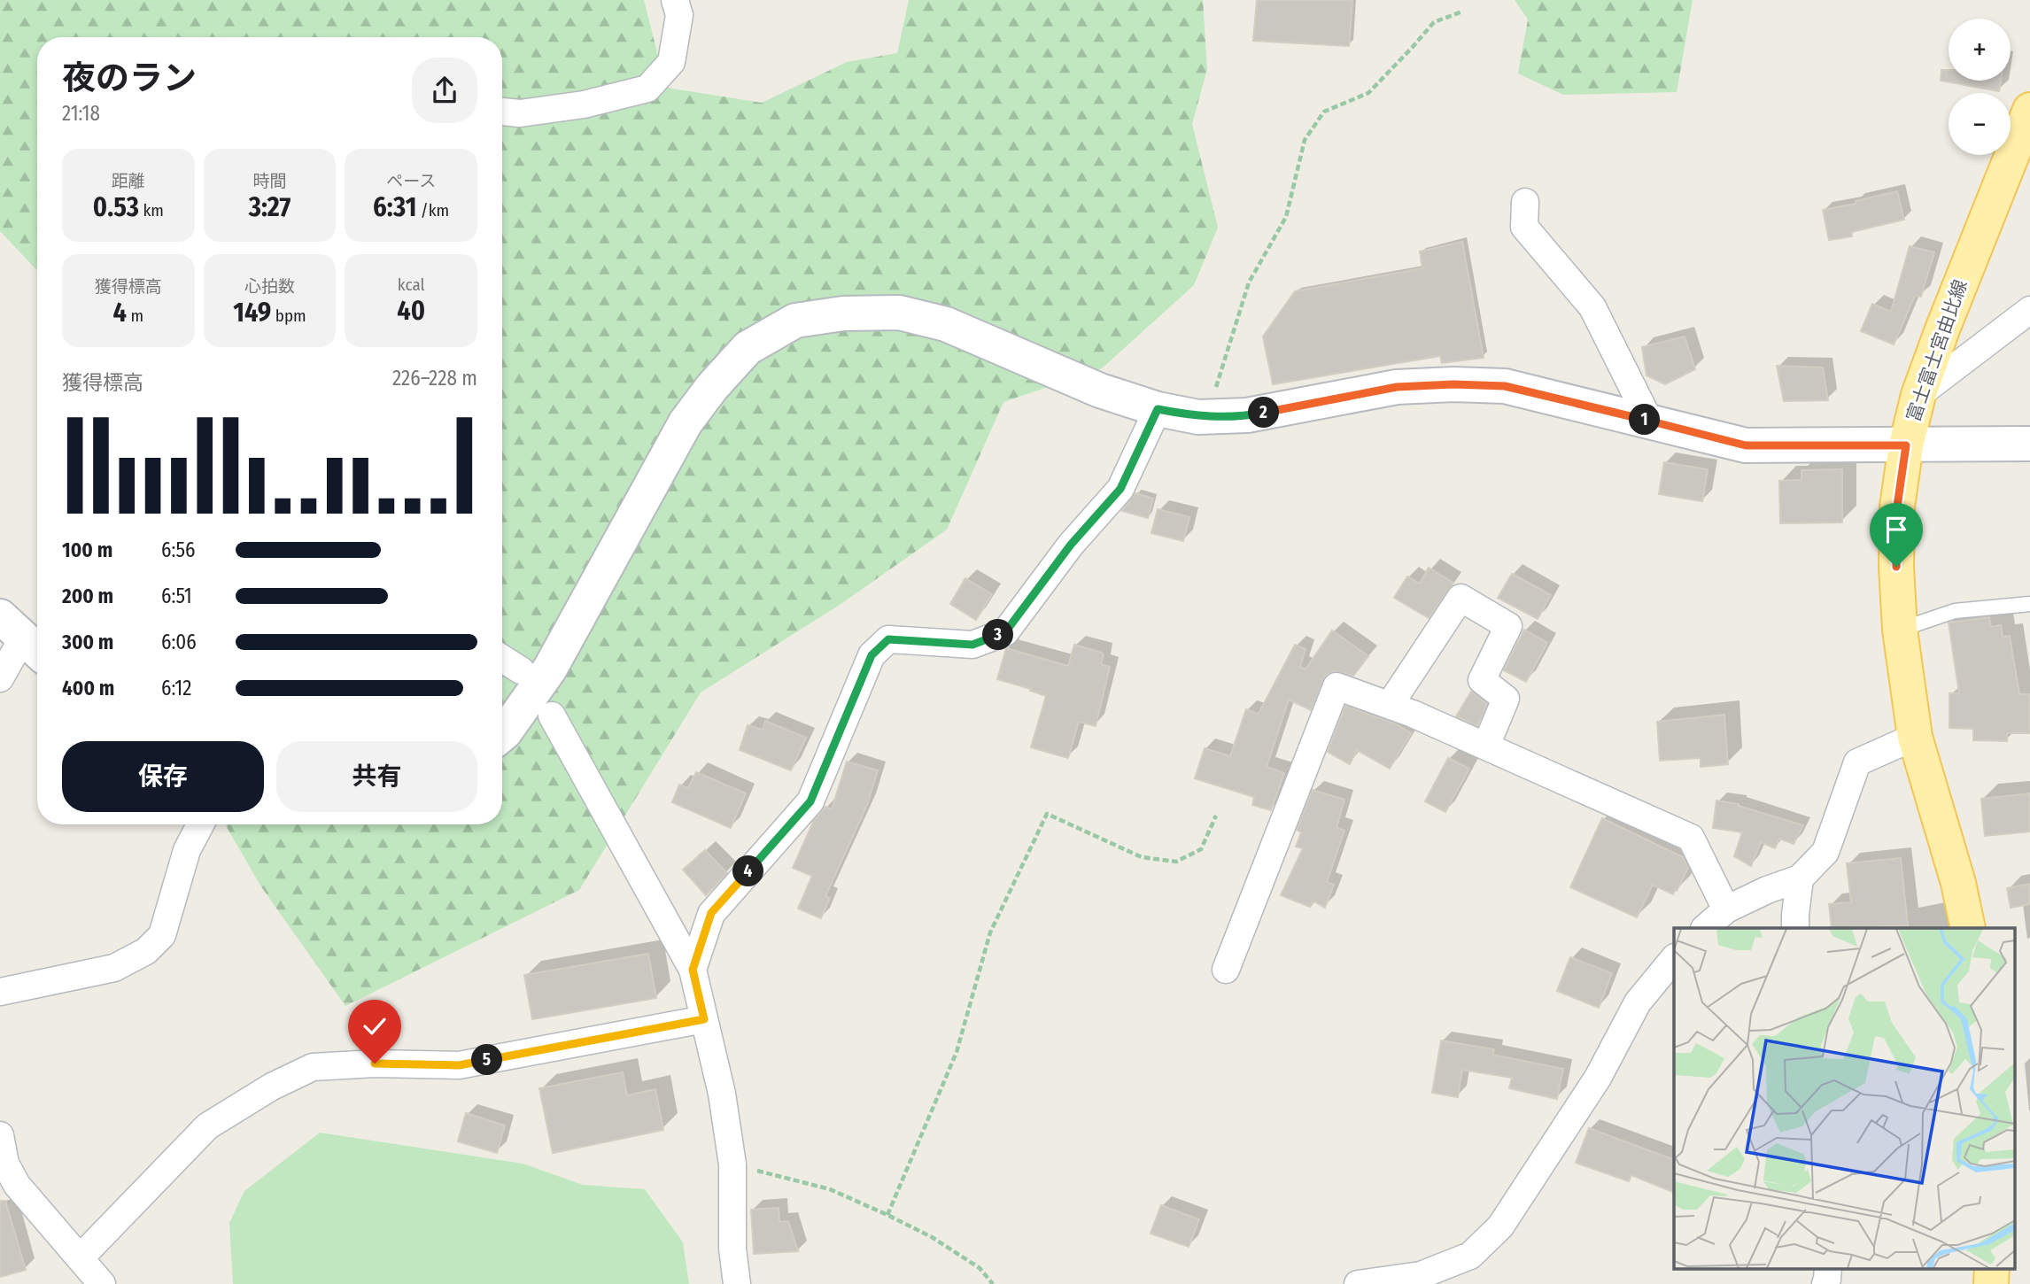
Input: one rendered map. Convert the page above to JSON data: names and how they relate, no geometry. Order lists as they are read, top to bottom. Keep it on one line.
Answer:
{"streets":{"main road":["富士富士宮由比線"]},"page":{"map_buttons":["+","−"],"heading":["夜のラン","21:18"],"stats":[["距離","0.53 km"],["時間","3:27"],["ペース","6:31 /km"],["獲得標高","4 m"],["心拍数","149 bpm"],["kcal","40"]],"chart":["獲得標高","226–228 m"],"pins":["2","1","3","4","5"],"list":[{"name":"100 m","note":"6:56"},{"name":"200 m","note":"6:51"},{"name":"300 m","note":"6:06"},{"name":"400 m","note":"6:12"}],"buttons":["保存","共有"]}}
